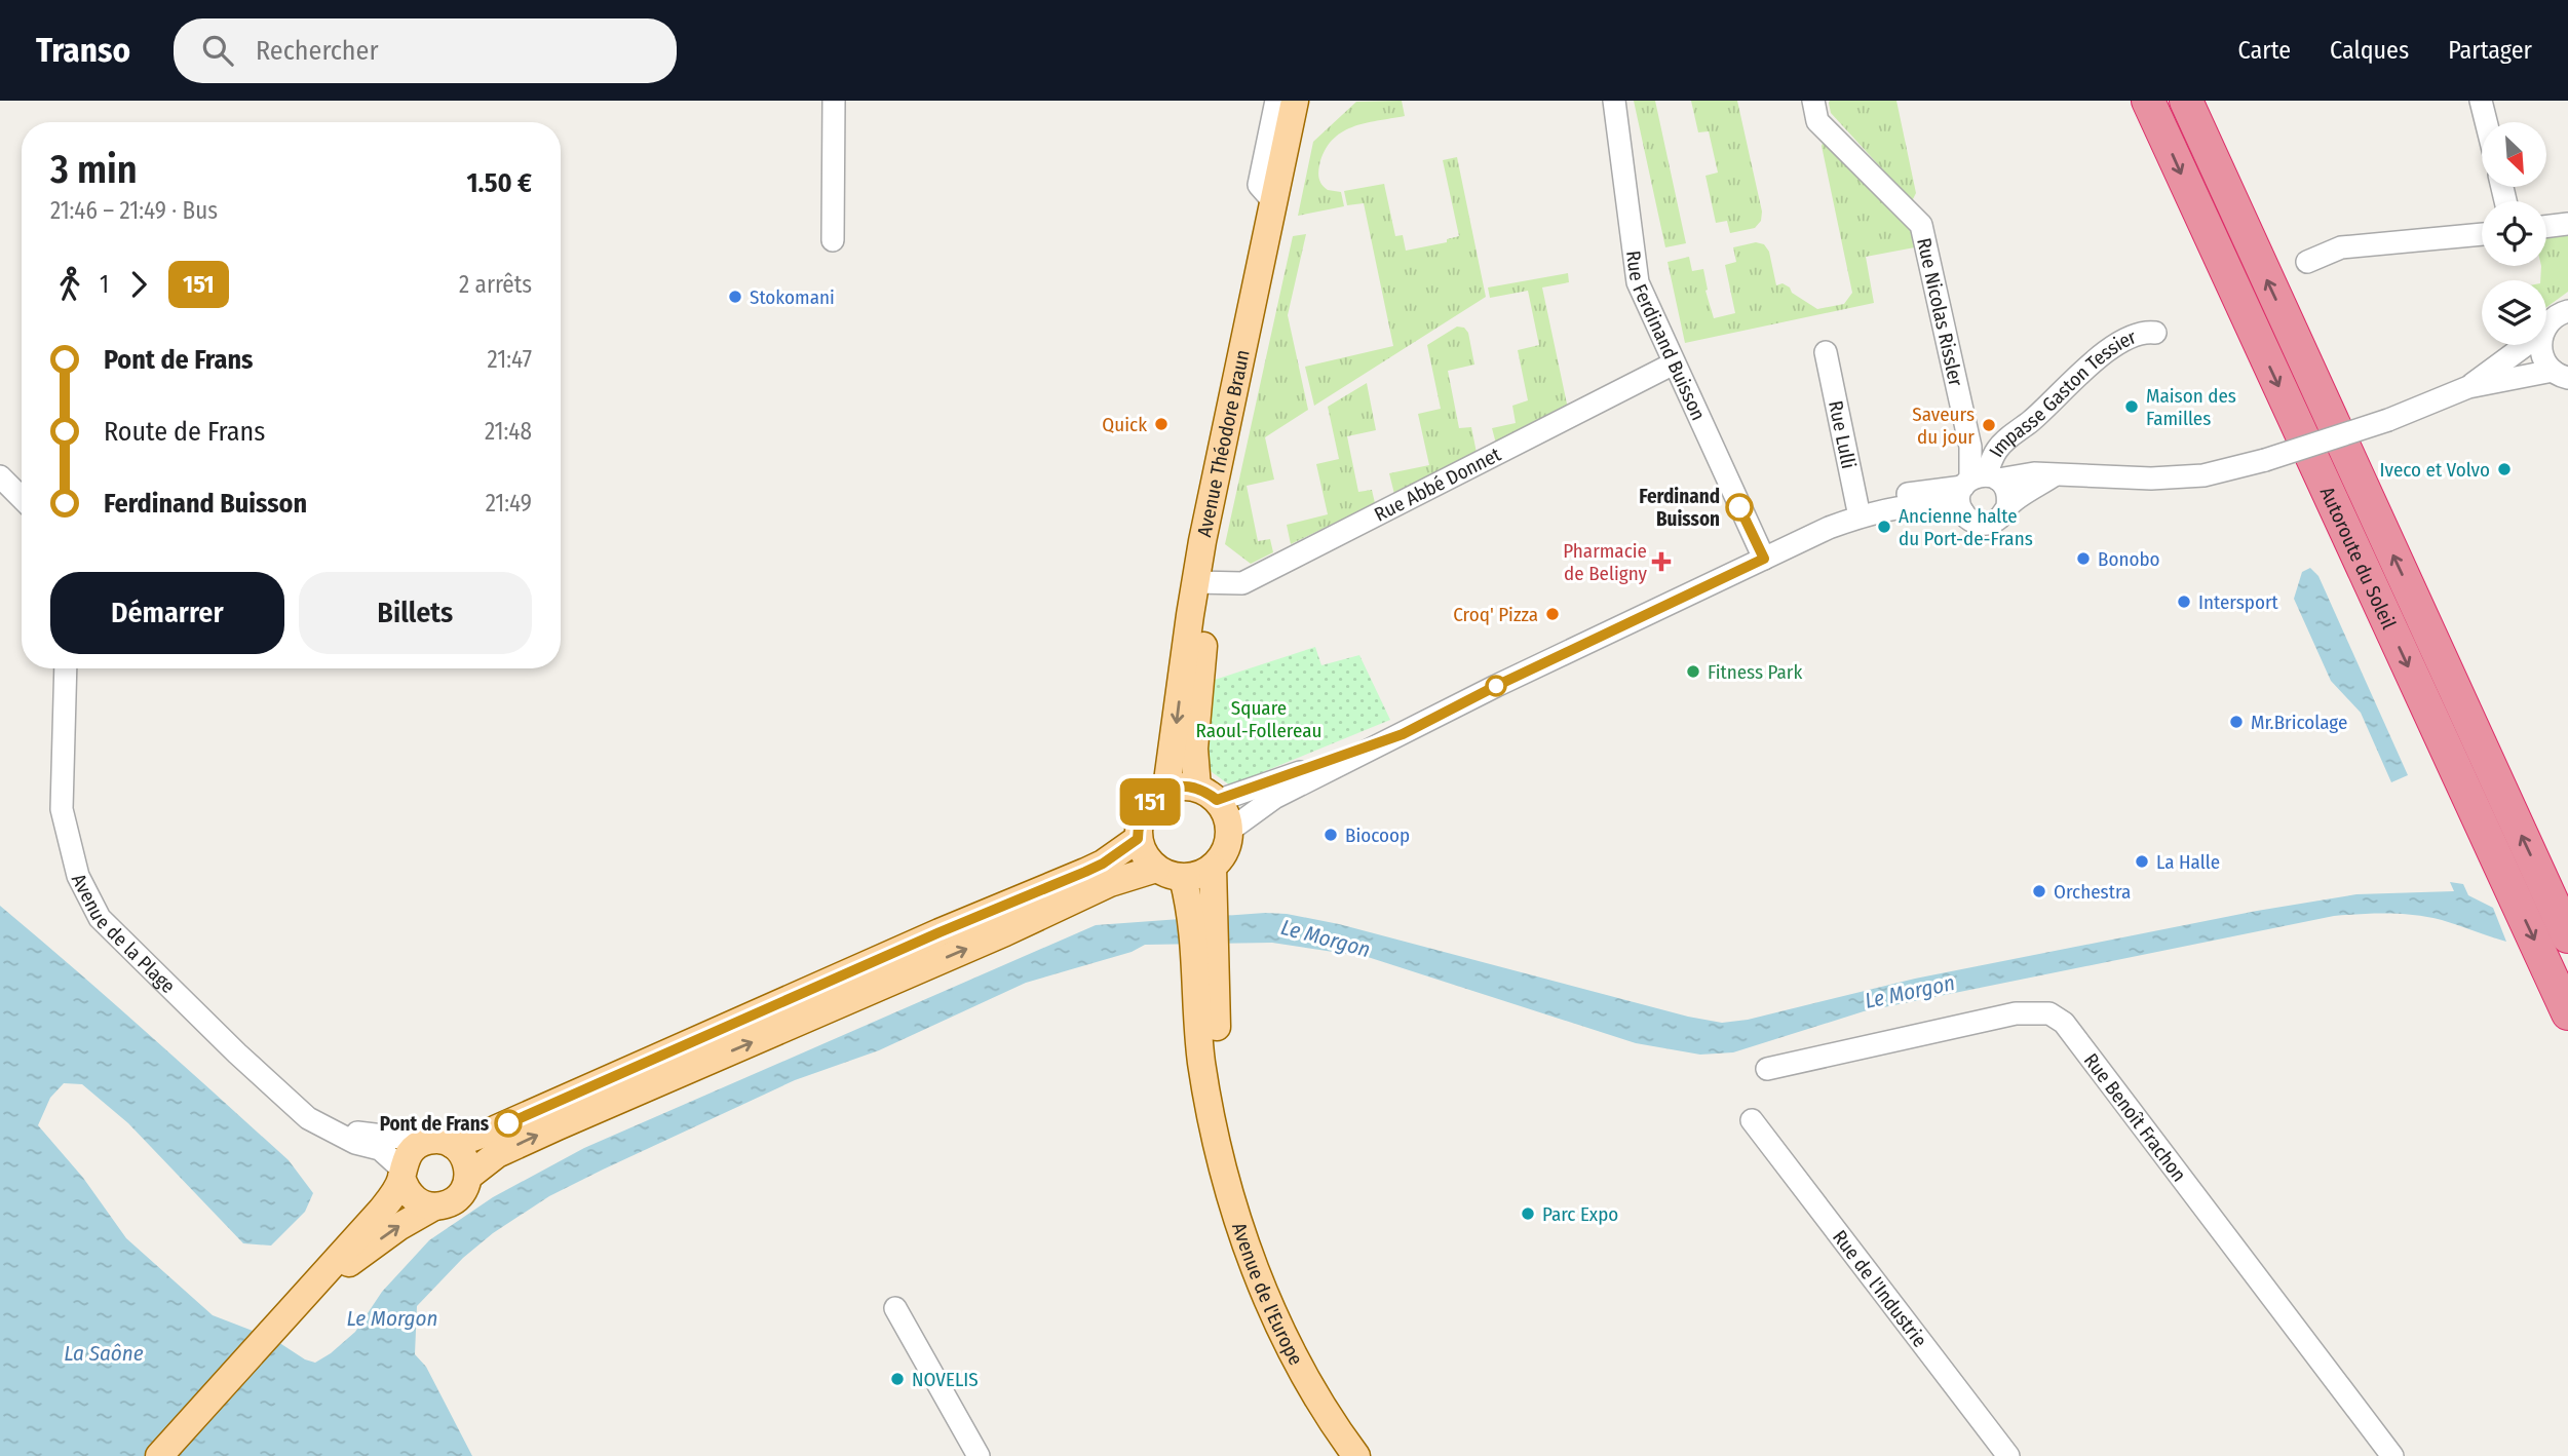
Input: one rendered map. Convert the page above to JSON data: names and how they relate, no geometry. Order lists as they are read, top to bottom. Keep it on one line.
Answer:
{"streets":{"highway":["Autoroute du Soleil"],"main road":["Avenue Théodore Braun","Avenue de l'Europe"],"street":["Rue Nicolas Rissler","Rue Ferdinand Buisson","Impasse Gaston Tessier","Rue Lulli","Rue Abbé Donnet","Avenue de la Plage","Rue Benoît Frachon","Rue de l'Industrie"]},"crossings":[["Rue Nicolas Rissler","Impasse Gaston Tessier"],["Rue Ferdinand Buisson","Rue Abbé Donnet"],["Avenue Théodore Braun","Rue Abbé Donnet"],["Avenue Théodore Braun","Avenue de l'Europe"]],"water":["Le Morgon","La Saône"],"parks":["Square Raoul-Follereau"],"places":{"other":["Stokomani","Maison des Familles","Quick","Saveurs du jour","Iveco et Volvo","Ferdinand Buisson","Ancienne halte du Port-de-Frans","Bonobo","Intersport","Croq' Pizza","Fitness Park","Mr.Bricolage","Biocoop","La Halle","Orchestra","Pont de Frans","Parc Expo","NOVELIS"],"health":["Pharmacie de Beligny"]},"lines":["bus line 151"],"north":"bottom right","page":{"header":"Transo","search":"Rechercher","nav":["Carte","Calques","Partager"],"on_map":"151","heading":["3 min","21:46 – 21:49 · Bus","1.50 €"],"legs":["1","151","2 arrêts"],"list":[{"name":"Pont de Frans","value":"21:47"},{"name":"Route de Frans","value":"21:48"},{"name":"Ferdinand Buisson","value":"21:49"}],"buttons":["Démarrer","Billets"]}}
